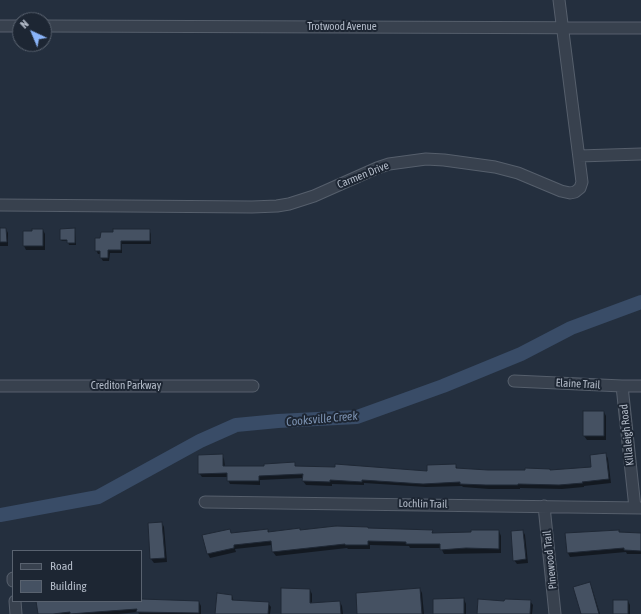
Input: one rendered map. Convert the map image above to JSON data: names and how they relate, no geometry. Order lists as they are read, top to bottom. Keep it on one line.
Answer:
{"streets":{"street":["Trotwood Avenue","Carmen Drive","Elaine Trail","Crediton Parkway","Killaleigh Road","Lochlin Trail","Pinewood Trail"]},"crossings":[["Trotwood Avenue","Carmen Drive"],["Elaine Trail","Killaleigh Road"],["Killaleigh Road","Lochlin Trail"],["Lochlin Trail","Pinewood Trail"]],"water":["Cooksville Creek"],"legend":["Road","Building"],"north":"top left"}
